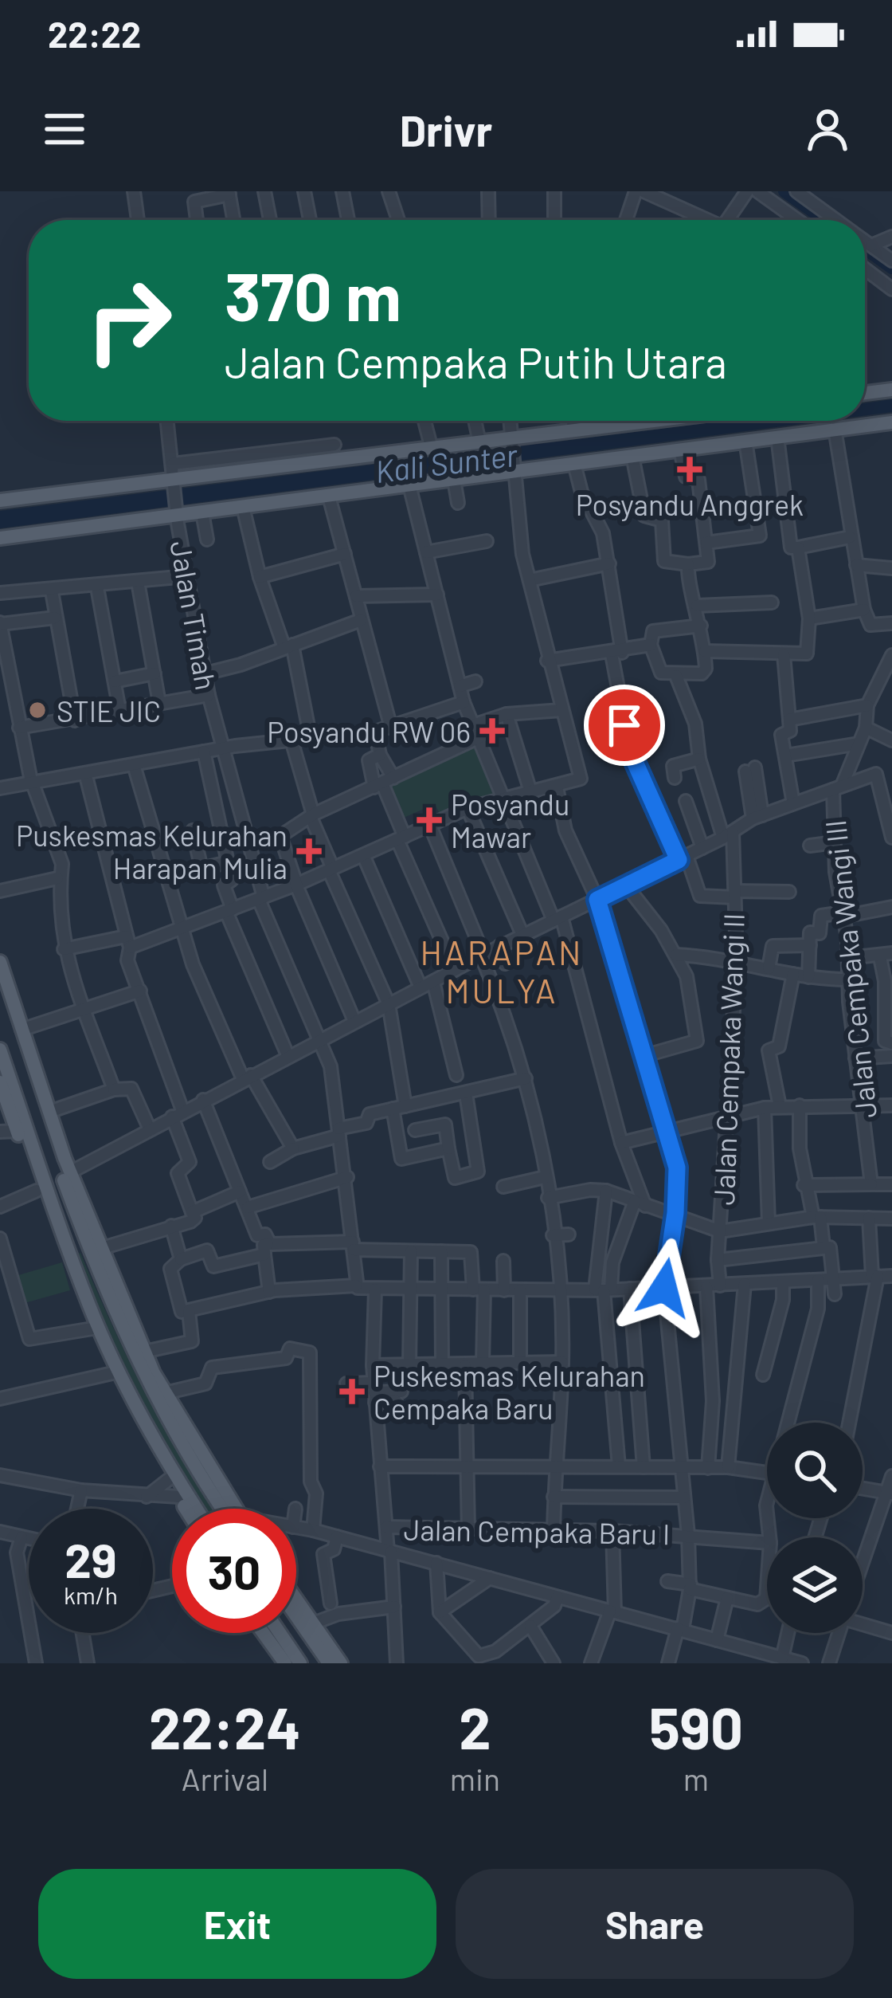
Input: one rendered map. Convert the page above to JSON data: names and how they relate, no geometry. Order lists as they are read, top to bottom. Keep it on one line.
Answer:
{"streets":{"street":["Jalan Timah","Jalan Cempaka Wangi III","Jalan Cempaka Wangi II","Jalan Cempaka Baru I"]},"districts":["HARAPAN MULYA"],"water":["Kali Sunter"],"places":{"health":["Posyandu Anggrek","Posyandu RW 06","Posyandu Mawar","Puskesmas Kelurahan Harapan Mulia","Puskesmas Kelurahan Cempaka Baru"],"other":["STIE JIC"]},"page":{"status":"22:22","header":"Drivr","turn":["370 m","Jalan Cempaka Putih Utara"],"speed":"29 km/h","limit":"30","eta":["22:24","Arrival","2","min","590","m"],"buttons":["Exit","Share"]}}
